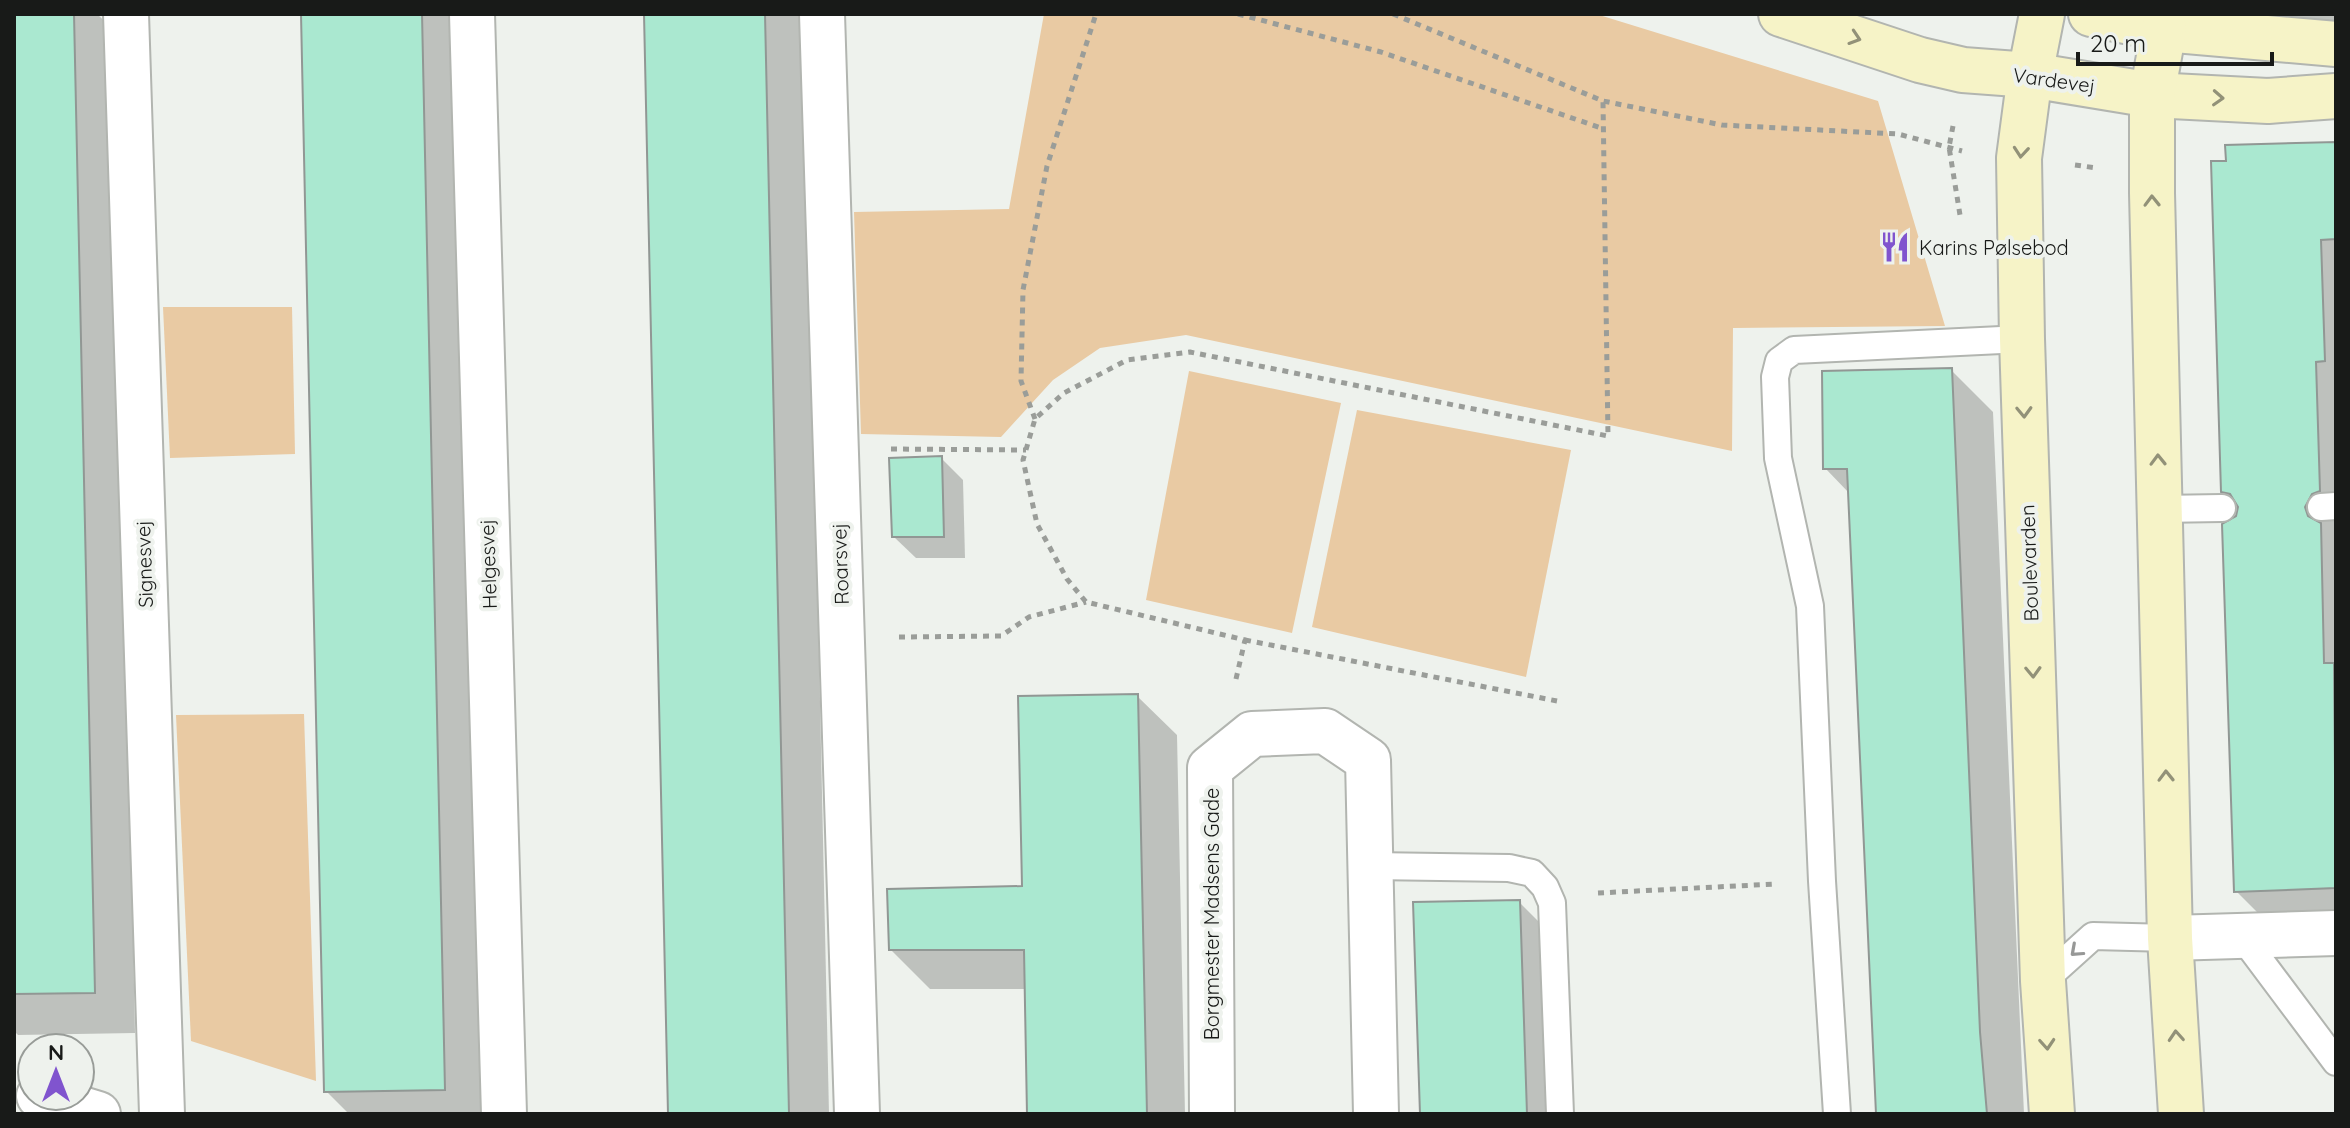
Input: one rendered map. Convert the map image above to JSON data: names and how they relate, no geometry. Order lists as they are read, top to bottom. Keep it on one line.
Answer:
{"streets":{"main road":["Vardevej","Boulevarden"],"street":["Signesvej","Helgesvej","Roarsvej","Borgmester Madsens Gade"]},"crossings":[["Vardevej","Boulevarden"]],"places":{"restaurant":["Karins Pølsebod"]},"scale_bar":"20 m","north":"top"}
